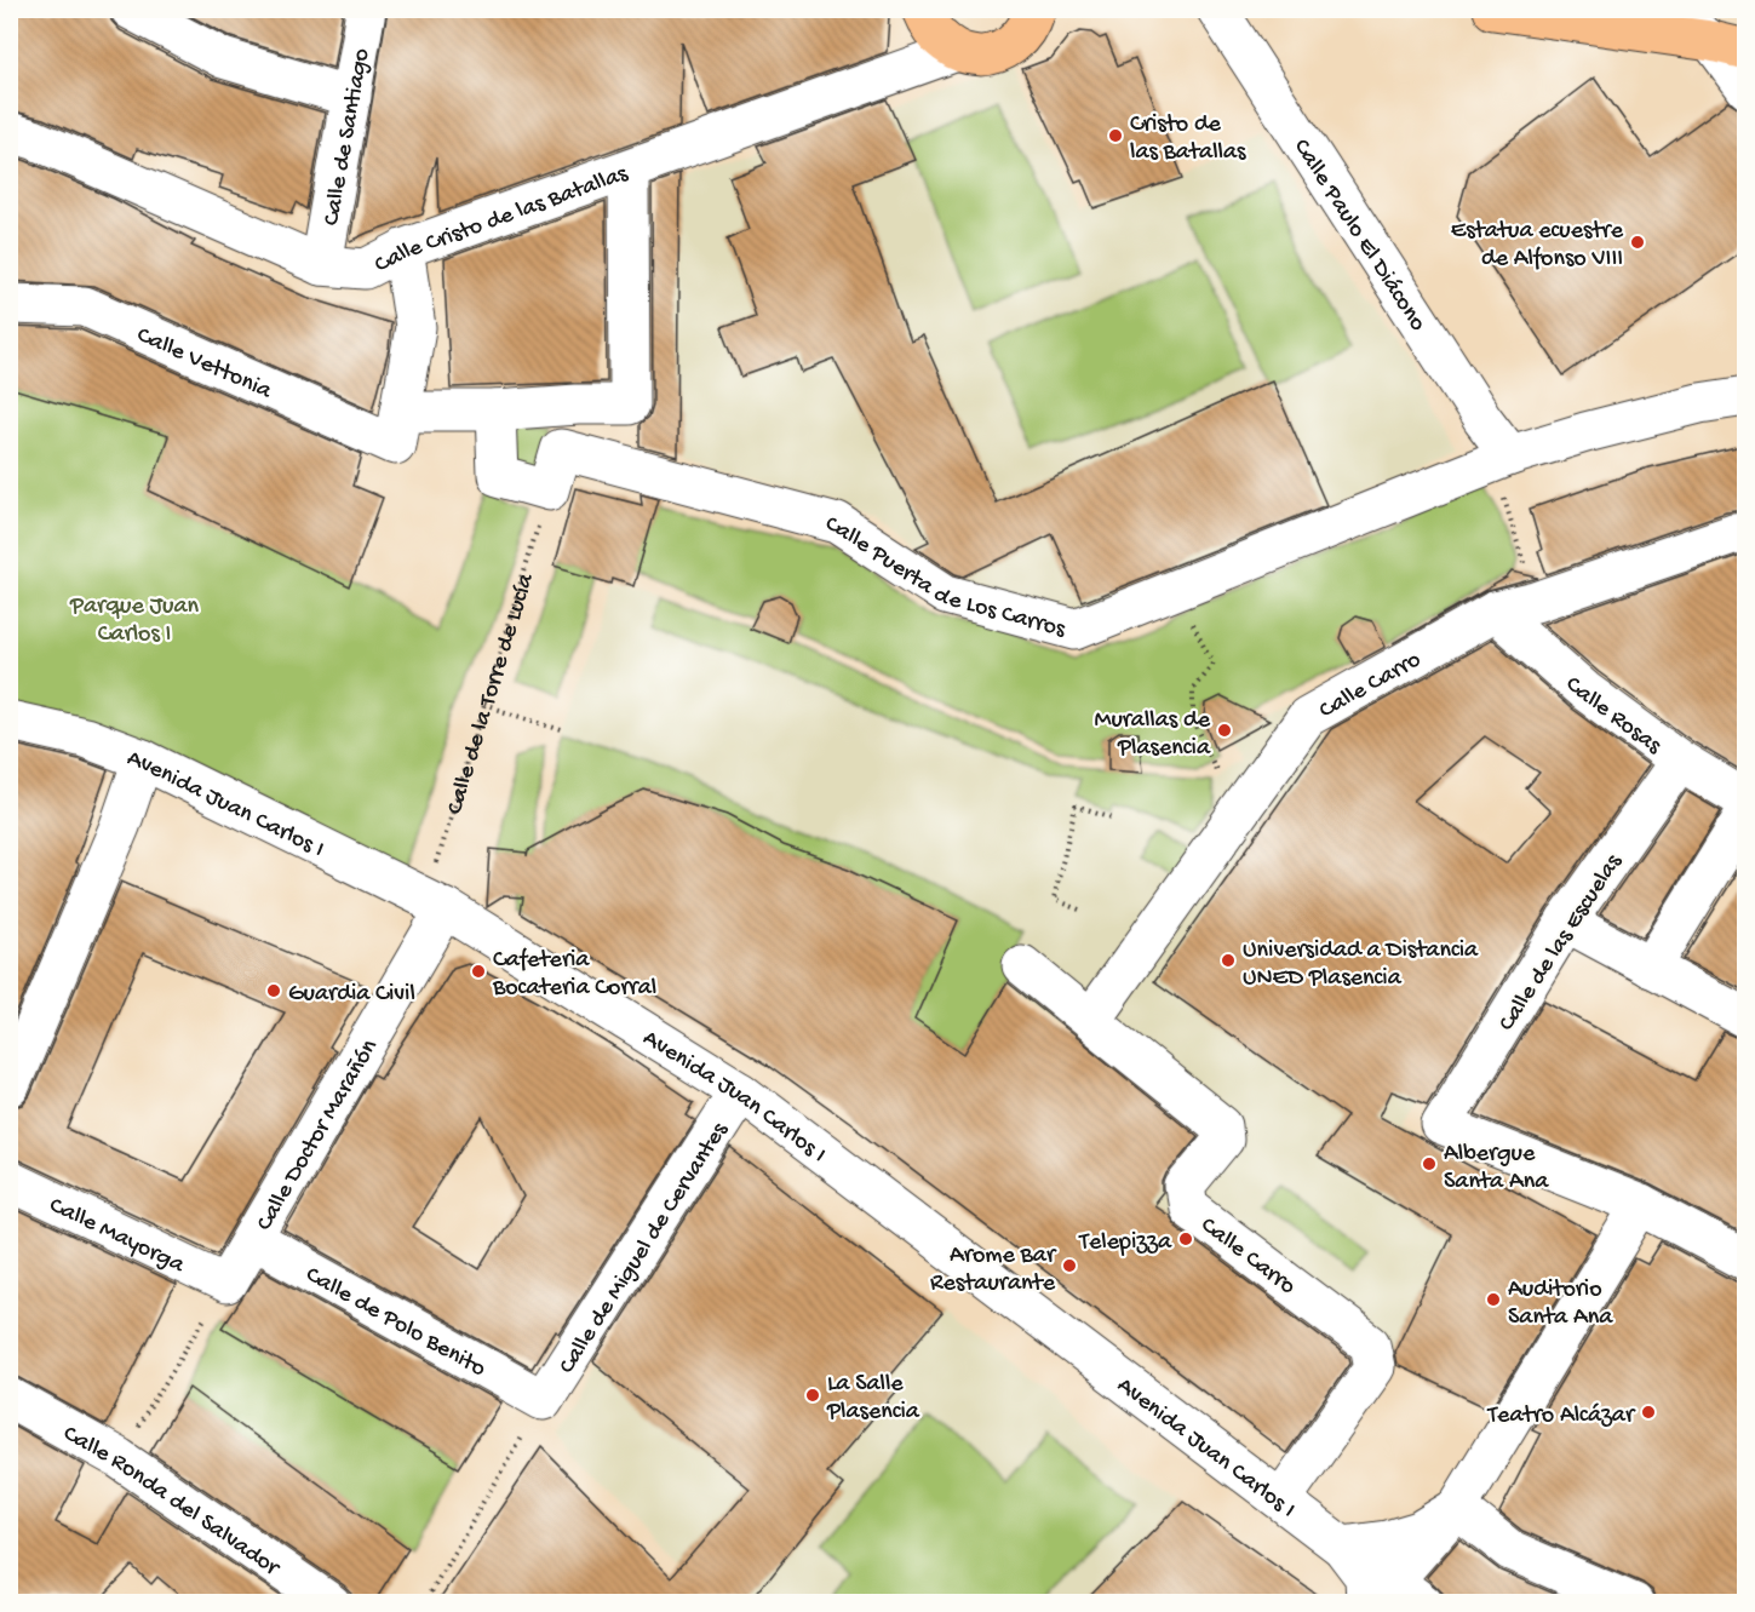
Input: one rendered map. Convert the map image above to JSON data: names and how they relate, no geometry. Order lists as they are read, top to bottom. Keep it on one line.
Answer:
{"streets":{"street":["Calle de Santiago","Calle Cristo de las Batallas","Calle Paulo El Diácono","Calle Vettonia","Calle Puerta de Los Carros","Calle Carro","Calle Rosas","Avenida Juan Carlos I","Calle de las Escuelas","Calle Doctor Marañón","Calle Mayorga","Calle de Miguel de Cervantes","Calle de Polo Benito","Calle Ronda del Salvador"],"path":["Calle de la Torre de Lucía"]},"crossings":[["Calle de Santiago","Calle Cristo de las Batallas"],["Calle Paulo El Diácono","Calle Puerta de Los Carros"],["Calle Puerta de Los Carros","Calle de la Torre de Lucía"],["Calle Carro","Calle Rosas"],["Calle Carro","Avenida Juan Carlos I"],["Calle de la Torre de Lucía","Avenida Juan Carlos I"],["Calle de la Torre de Lucía","Calle Doctor Marañón"],["Calle Rosas","Calle de las Escuelas"],["Avenida Juan Carlos I","Calle Doctor Marañón"],["Avenida Juan Carlos I","Calle de Miguel de Cervantes"],["Calle Doctor Marañón","Calle Mayorga"],["Calle Doctor Marañón","Calle de Polo Benito"],["Calle de Miguel de Cervantes","Calle de Polo Benito"]],"parks":["Parque Juan Carlos I"],"places":["Cristo de las Batallas","Estatua ecuestre de Alfonso VIII","Murallas de Plasencia","Universidad a Distancia UNED Plasencia","Cafeteria Bocateria Corral","Guardia Civil","Albergue Santa Ana","Telepizza","Arome Bar Restaurante","Auditorio Santa Ana","La Salle Plasencia","Teatro Alcázar"]}
